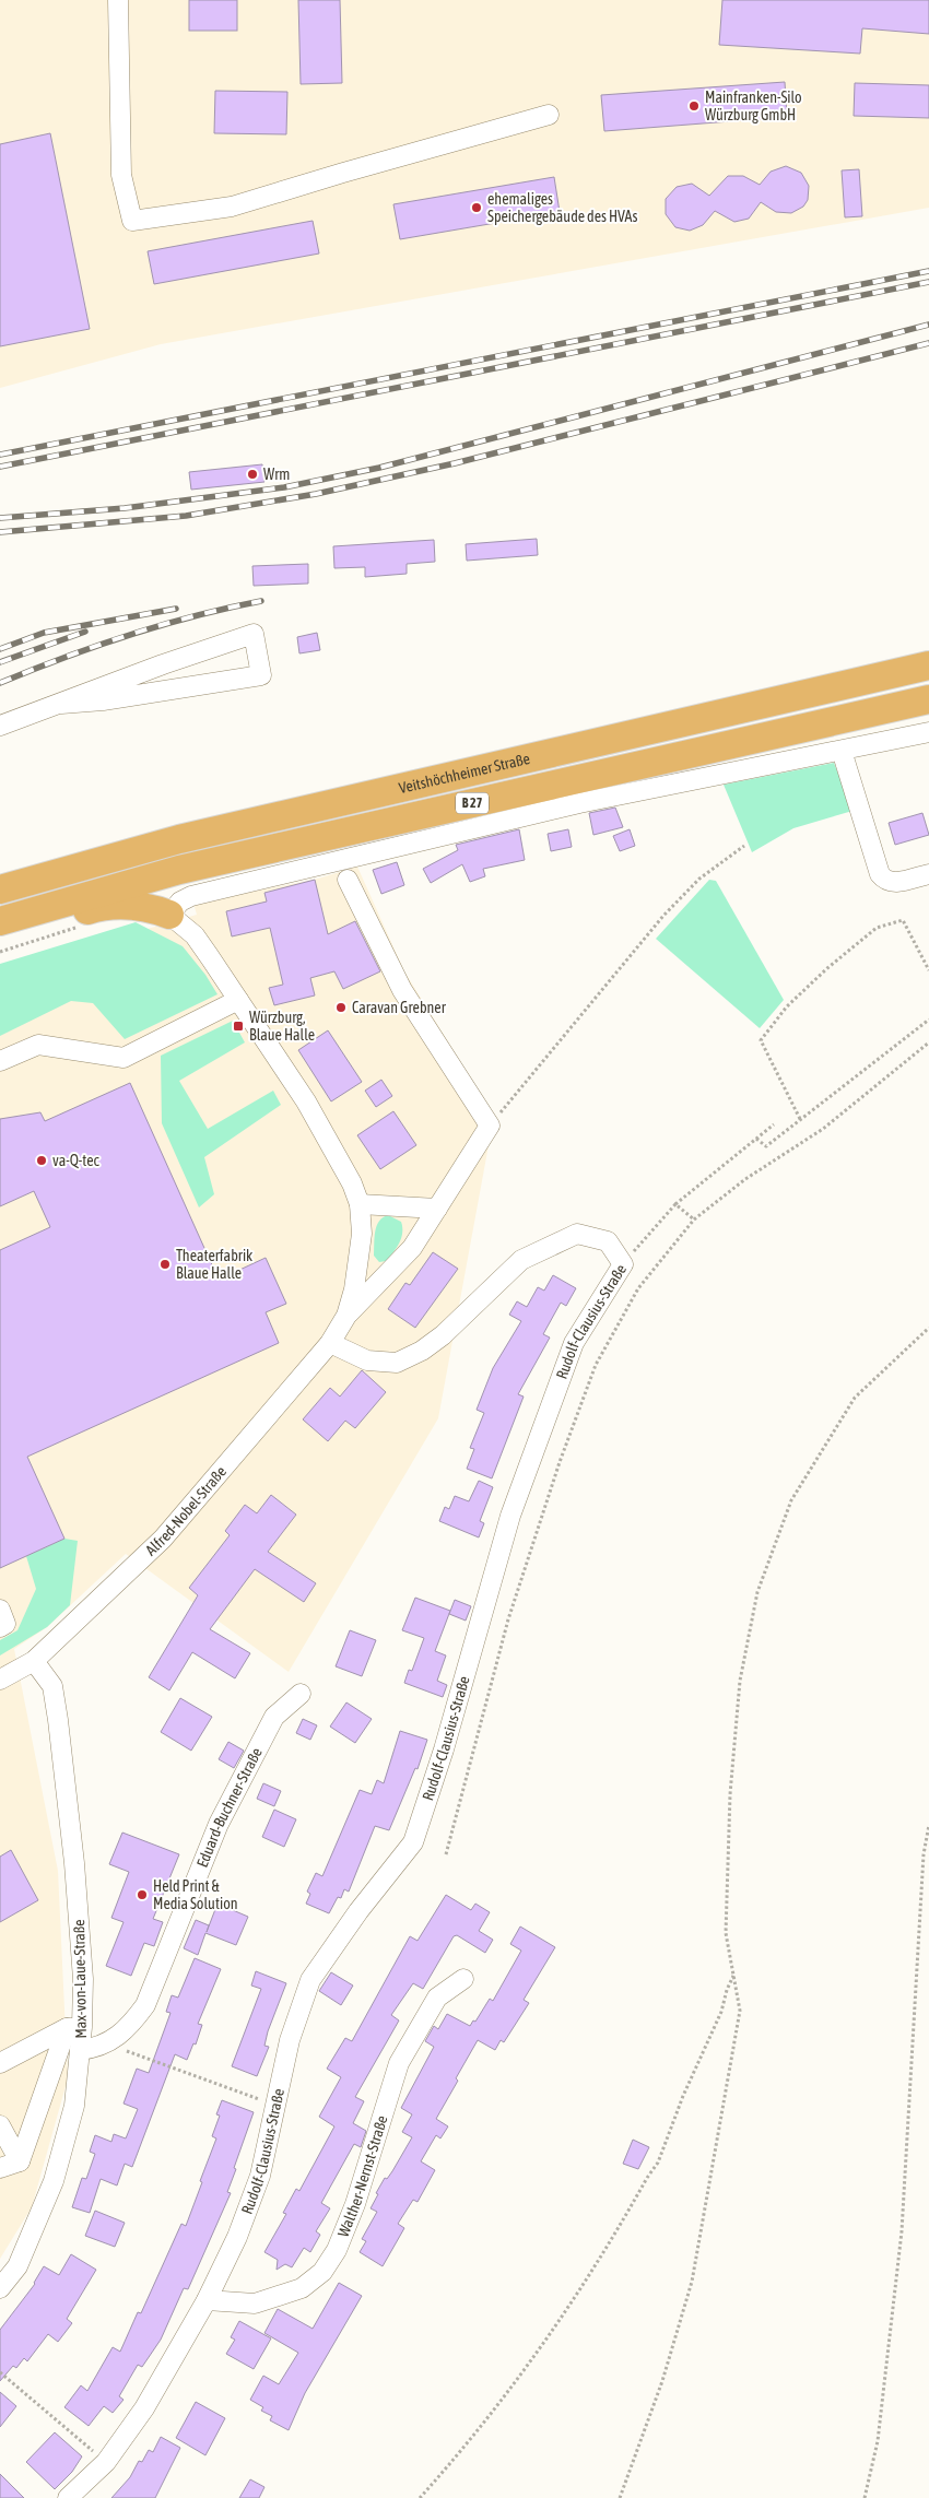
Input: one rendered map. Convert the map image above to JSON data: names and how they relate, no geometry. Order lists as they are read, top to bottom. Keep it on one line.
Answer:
{"streets":{"highway":["Veitshöchheimer Straße","B 27"],"street":["Rudolf-Clausius-Straße","Alfred-Nobel-Straße","Eduard-Buchner-Straße","Max-von-Laue-Straße","Walther-Nernst-Straße"]},"crossings":[["Rudolf-Clausius-Straße","Alfred-Nobel-Straße"],["Rudolf-Clausius-Straße","Walther-Nernst-Straße"],["Alfred-Nobel-Straße","Max-von-Laue-Straße"],["Eduard-Buchner-Straße","Max-von-Laue-Straße"]],"places":{"other":["Mainfranken-Silo Würzburg GmbH","ehemaliges Speichergebäude des HVAs","Wrm","Caravan Grebner","va-Q-tec","Theaterfabrik Blaue Halle","Held Print & Media Solution"],"transit":["Würzburg, Blaue Halle"]}}
